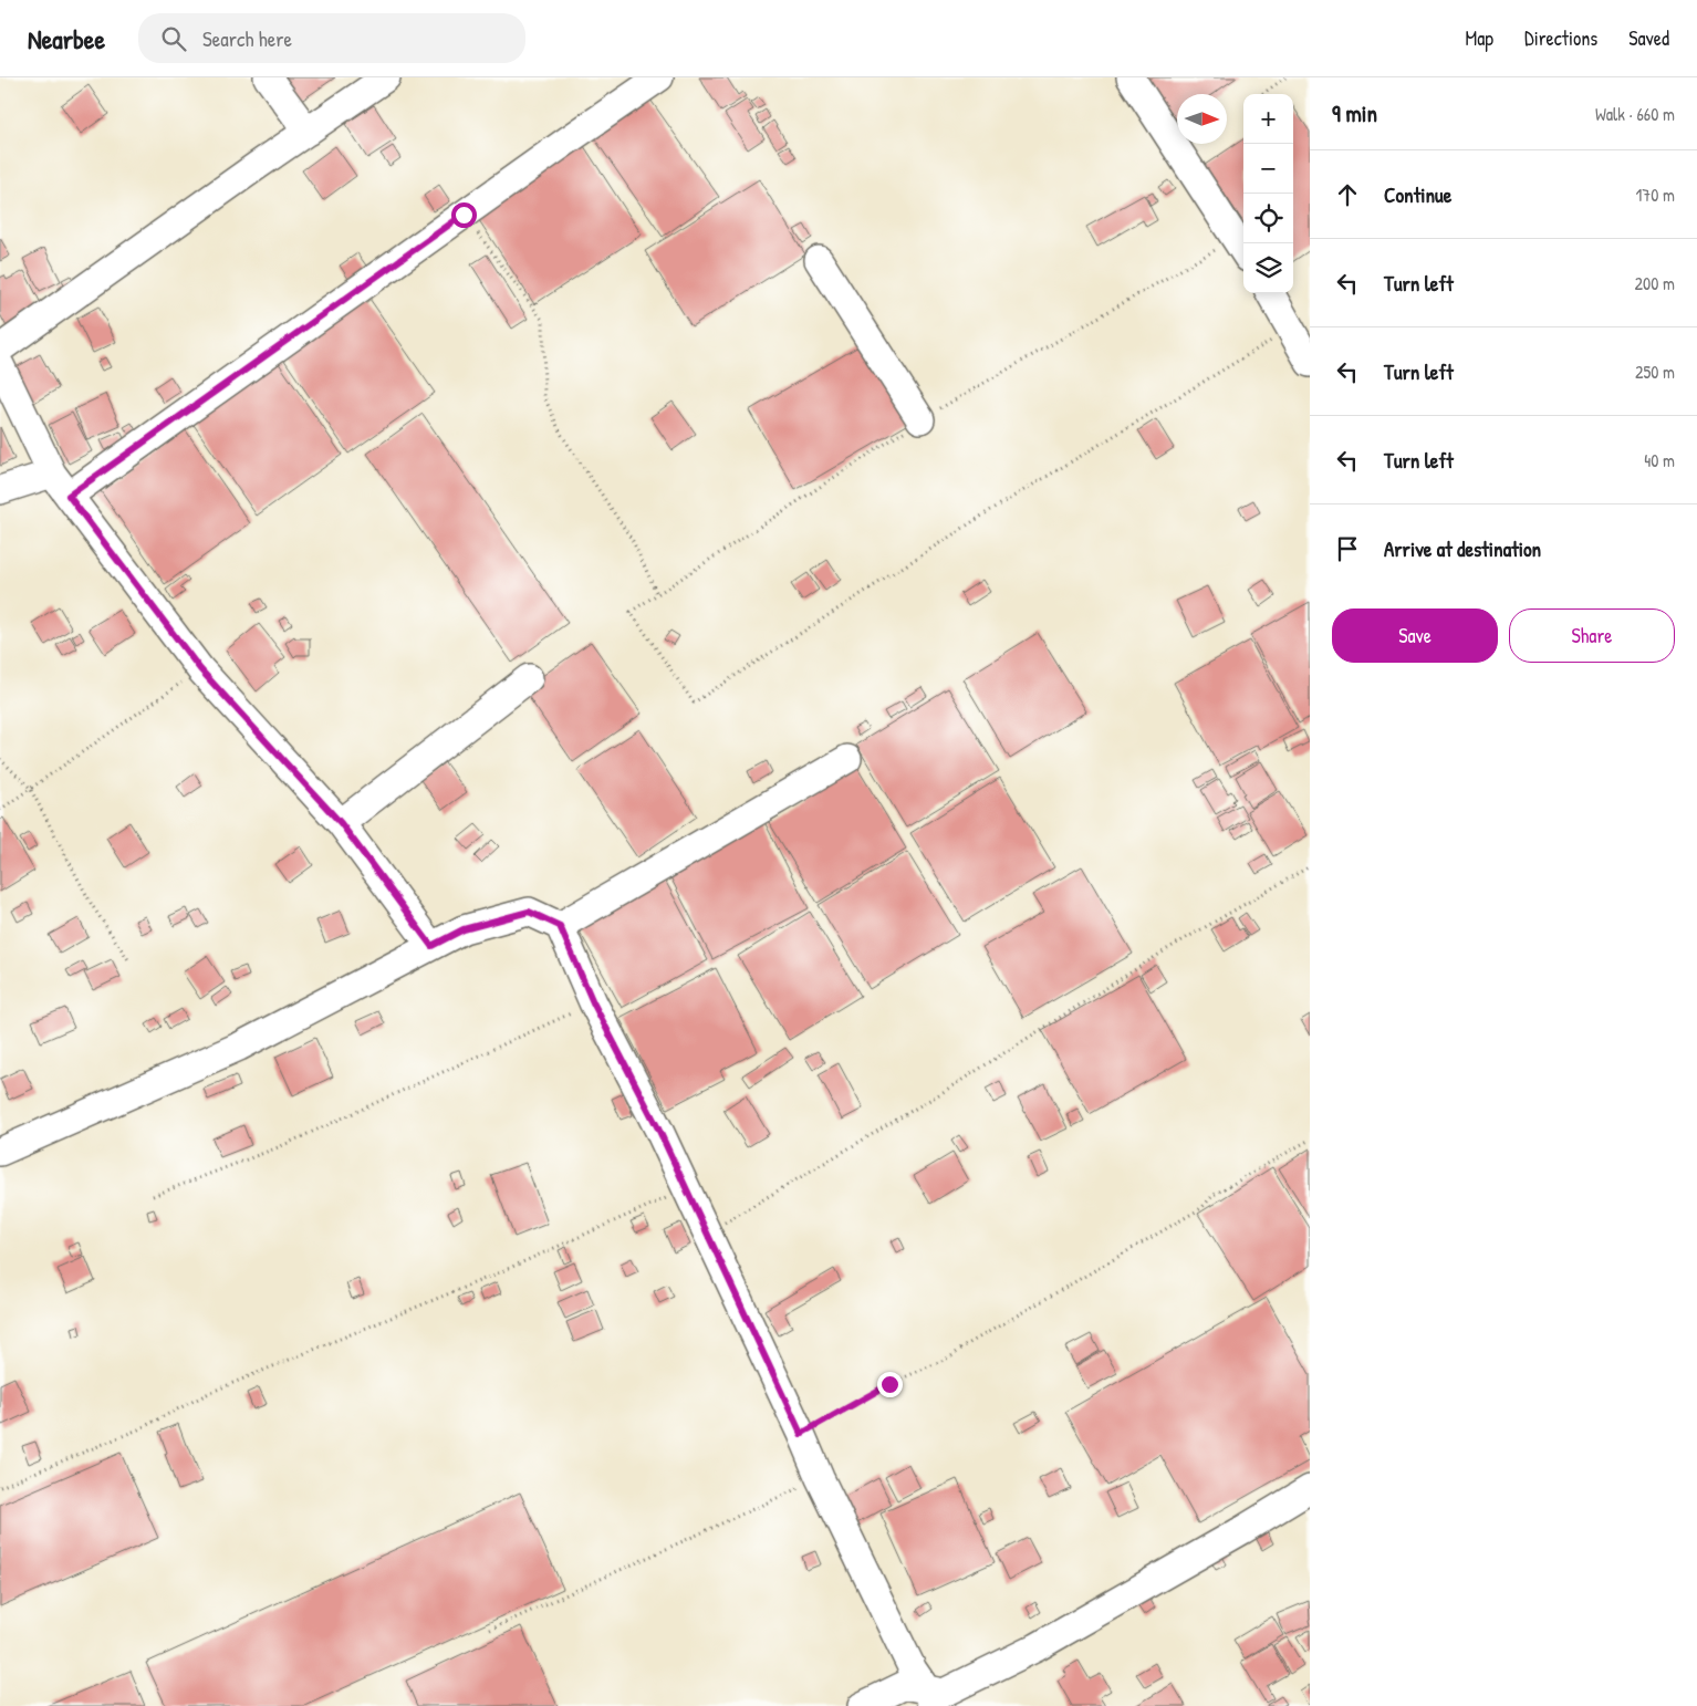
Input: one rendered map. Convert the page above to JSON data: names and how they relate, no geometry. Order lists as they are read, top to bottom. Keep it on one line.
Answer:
{"north":"right","page":{"header":"Nearbee","search":"Search here","nav":["Map","Directions","Saved"],"heading":["9 min","Walk · 660 m"],"map_buttons":["+","−"],"list":[["Continue","170 m"],["Turn left","200 m"],["Turn left","250 m"],["Turn left","40 m"],"Arrive at destination"],"buttons":["Save","Share"]}}
